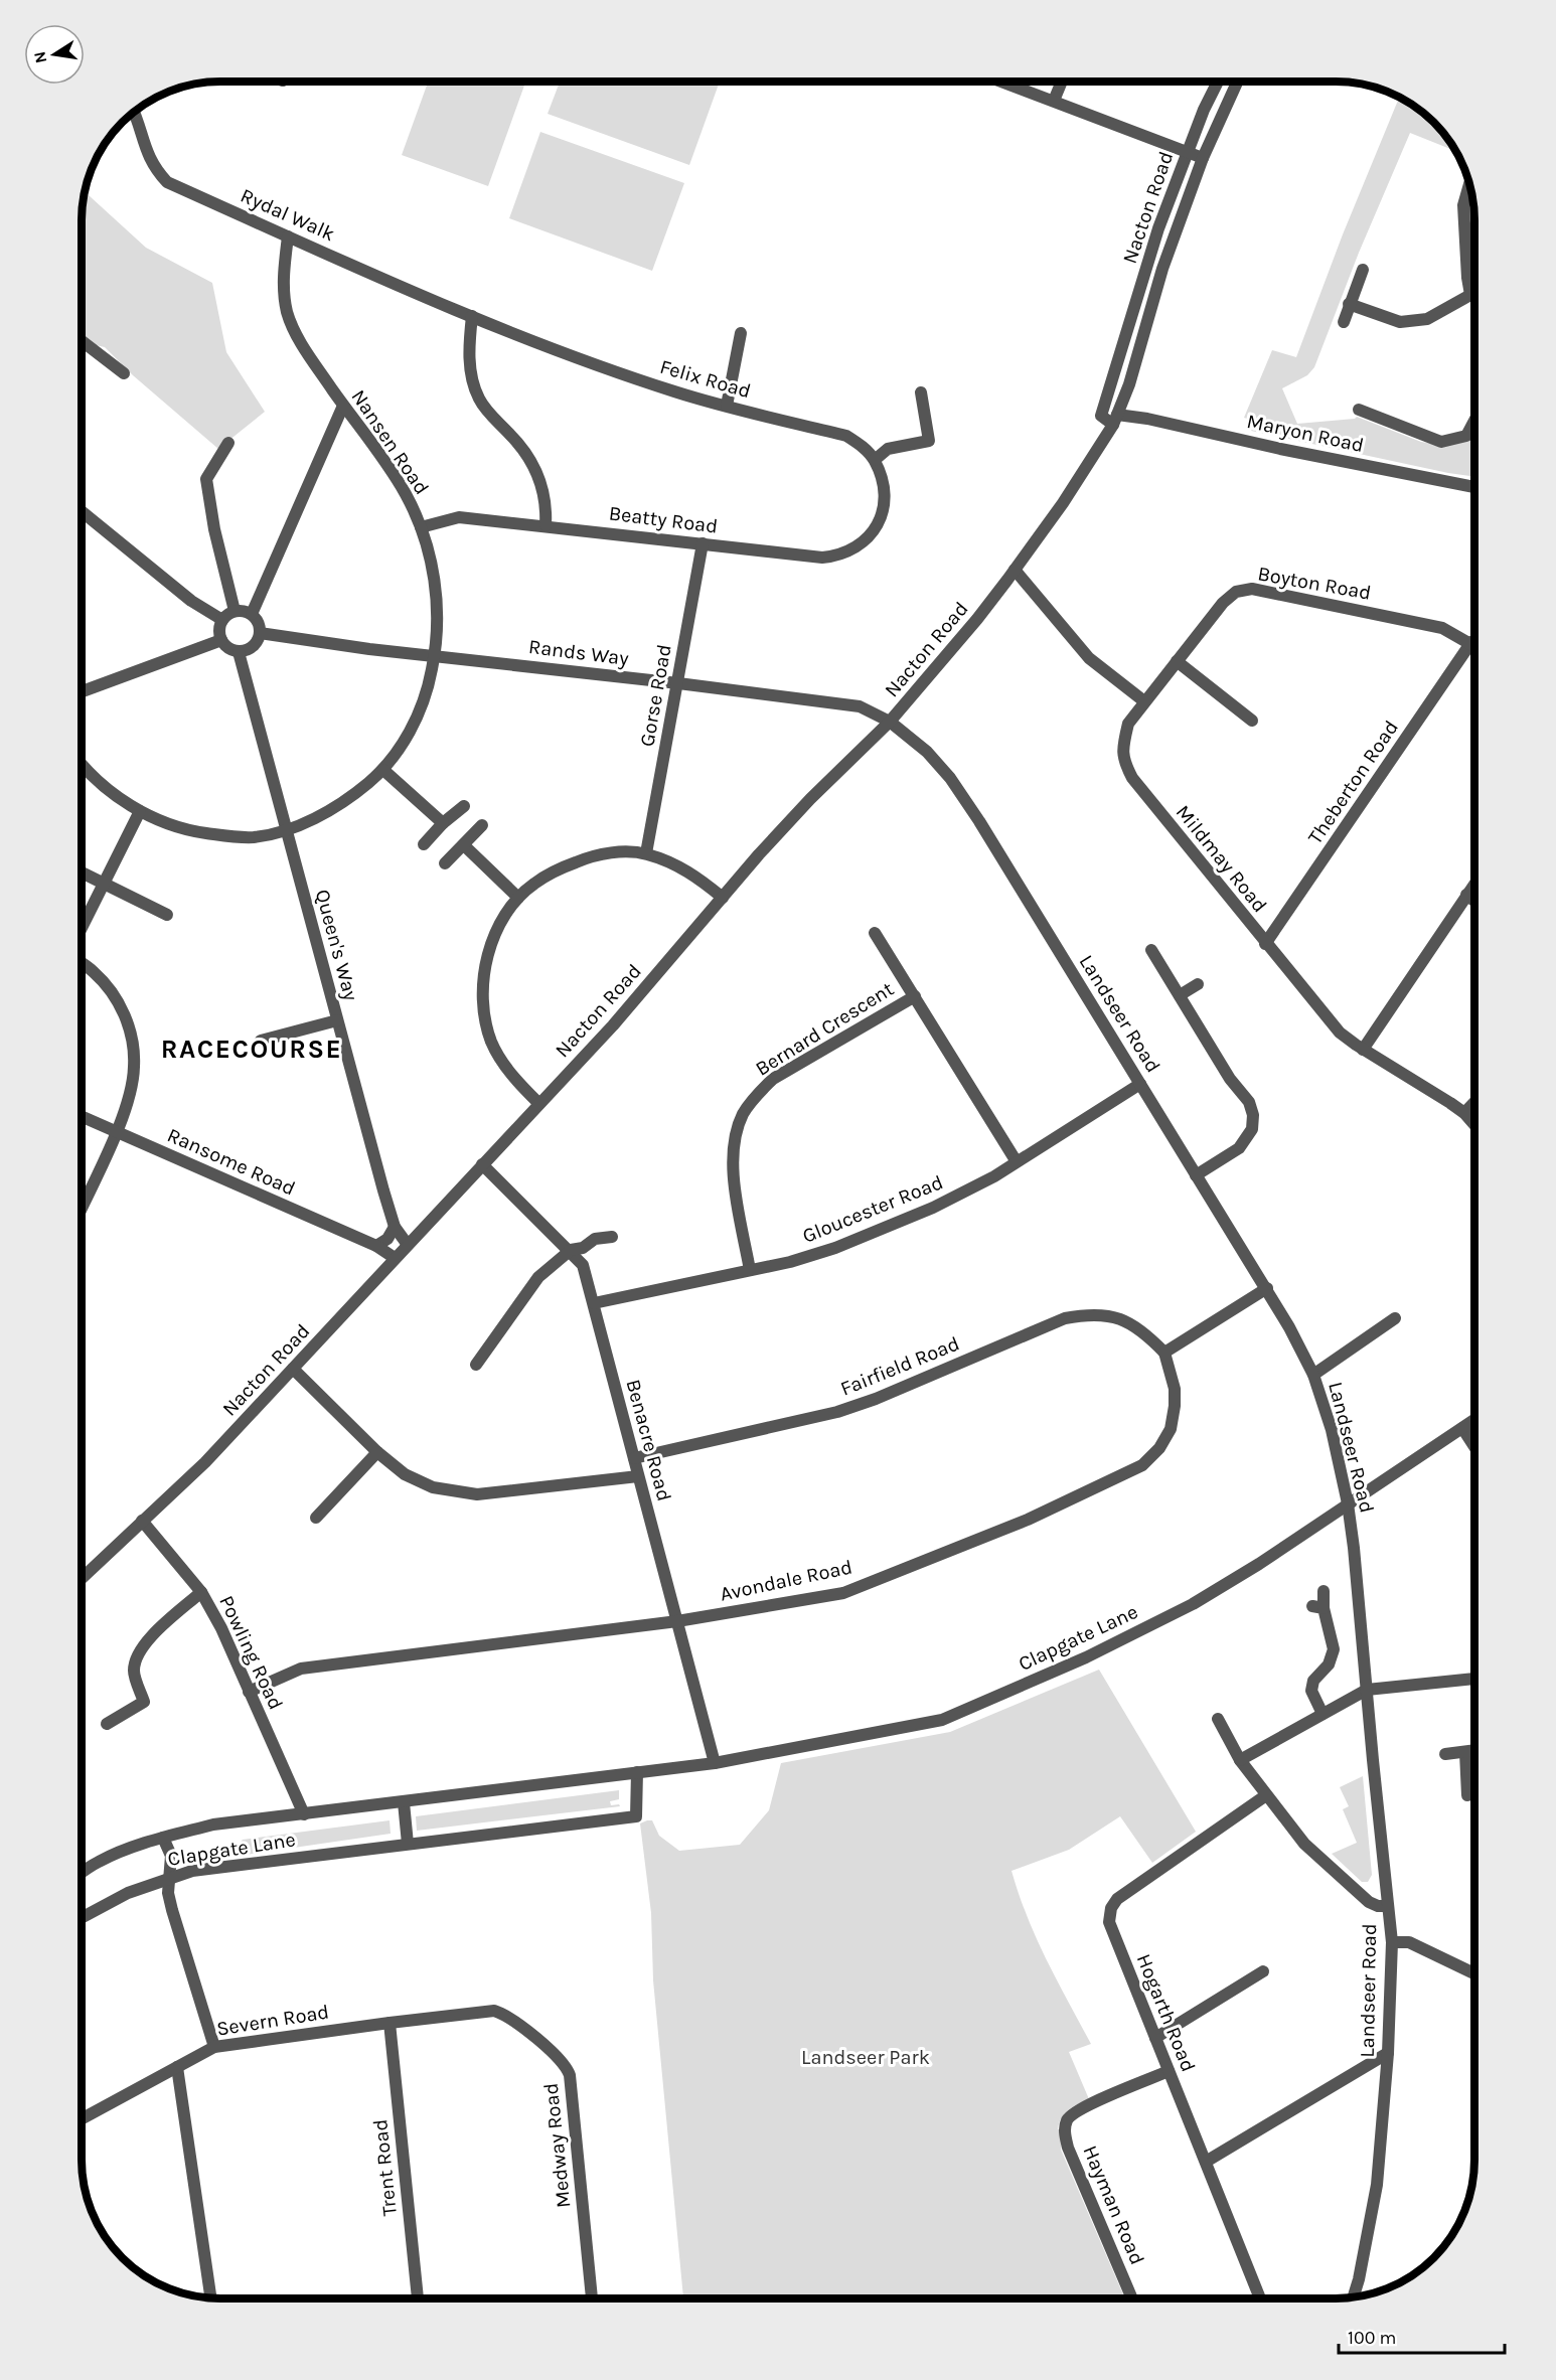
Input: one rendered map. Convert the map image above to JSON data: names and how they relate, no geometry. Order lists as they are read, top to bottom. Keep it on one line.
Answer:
{"streets":{"street":["Nacton Road","Rydal Walk","Felix Road","Maryon Road","Nansen Road","Beatty Road","Boyton Road","Rands Way","Gorse Road","Theberton Road","Mildmay Road","Queen's Way","Landseer Road","Bernard Crescent","Ransome Road","Gloucester Road","Fairfield Road","Benacre Road","Avondale Road","Clapgate Lane","Powling Road","Hogarth Road","Severn Road","Medway Road","Trent Road","Hayman Road"]},"crossings":[["Nacton Road","Maryon Road"],["Nacton Road","Rands Way"],["Nacton Road","Queen's Way"],["Nacton Road","Landseer Road"],["Nacton Road","Ransome Road"],["Nacton Road","Benacre Road"],["Nacton Road","Powling Road"],["Rydal Walk","Felix Road"],["Rydal Walk","Nansen Road"],["Felix Road","Beatty Road"],["Nansen Road","Beatty Road"],["Nansen Road","Rands Way"],["Nansen Road","Queen's Way"],["Beatty Road","Gorse Road"],["Boyton Road","Theberton Road"],["Boyton Road","Mildmay Road"],["Rands Way","Gorse Road"],["Rands Way","Queen's Way"],["Rands Way","Landseer Road"],["Theberton Road","Mildmay Road"],["Landseer Road","Gloucester Road"],["Landseer Road","Clapgate Lane"],["Bernard Crescent","Gloucester Road"],["Gloucester Road","Benacre Road"],["Fairfield Road","Benacre Road"],["Fairfield Road","Avondale Road"],["Benacre Road","Avondale Road"],["Benacre Road","Clapgate Lane"],["Avondale Road","Powling Road"],["Clapgate Lane","Powling Road"],["Hogarth Road","Hayman Road"],["Severn Road","Medway Road"],["Severn Road","Trent Road"],["Medway Road","Trent Road"]],"districts":["RACECOURSE"],"parks":["Landseer Park"],"scale_bar":"100 m","north":"left"}
